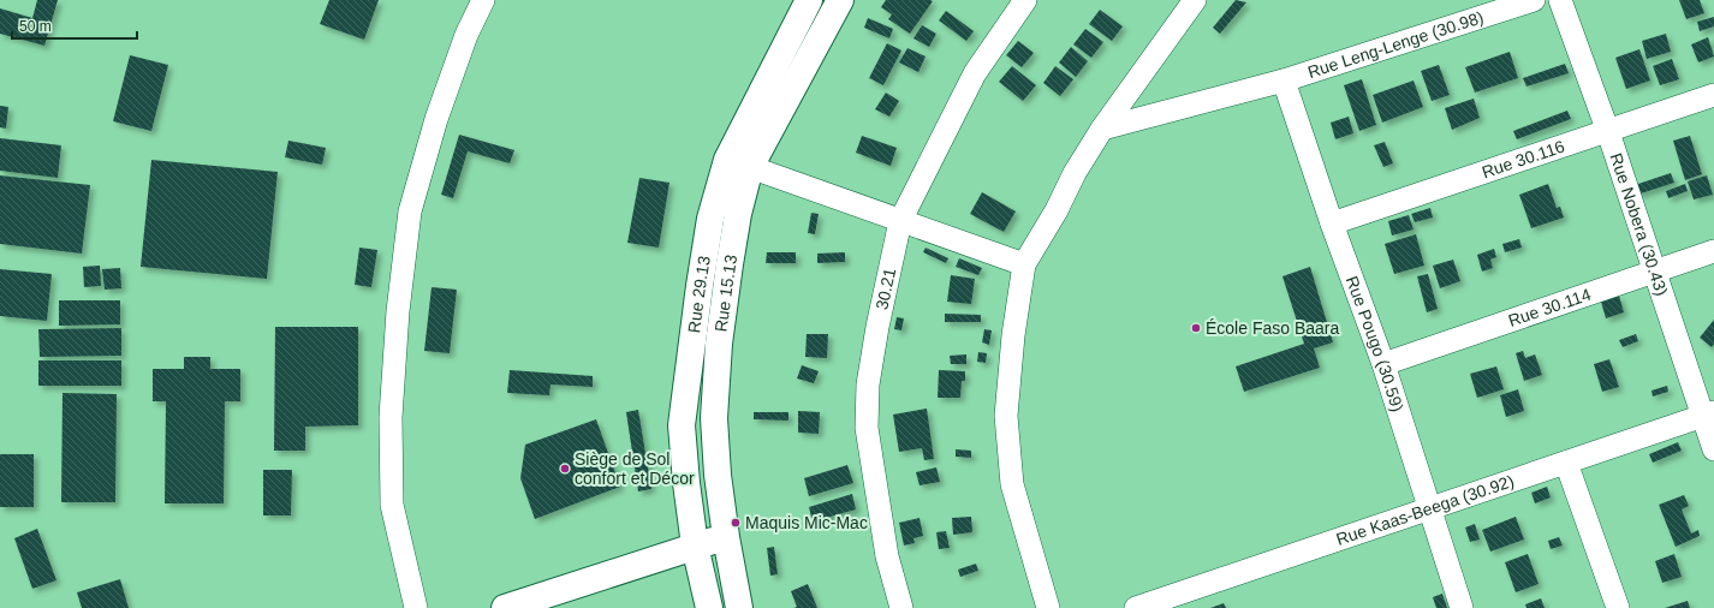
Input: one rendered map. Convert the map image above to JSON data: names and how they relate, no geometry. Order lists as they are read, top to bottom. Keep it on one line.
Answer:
{"streets":{"main road":["Rue 15.13","Rue 29.13"],"street":["Rue Leng-Lenge (30.98)","Rue 30.116","Rue Nobera (30.43)","30.21","Rue 30.114","Rue Pougo (30.59)","Rue Kaas-Beega (30.92)"]},"crossings":[["Rue Leng-Lenge (30.98)","Rue Pougo (30.59)"],["Rue 30.116","Rue Nobera (30.43)"],["Rue 30.116","Rue Pougo (30.59)"],["Rue Nobera (30.43)","Rue 30.114"],["Rue Nobera (30.43)","Rue Kaas-Beega (30.92)"],["Rue 30.114","Rue Pougo (30.59)"],["Rue Pougo (30.59)","Rue Kaas-Beega (30.92)"]],"places":["École Faso Baara","Siège de Sol confort et Décor","Maquis Mic-Mac"],"scale_bar":"50 m"}
